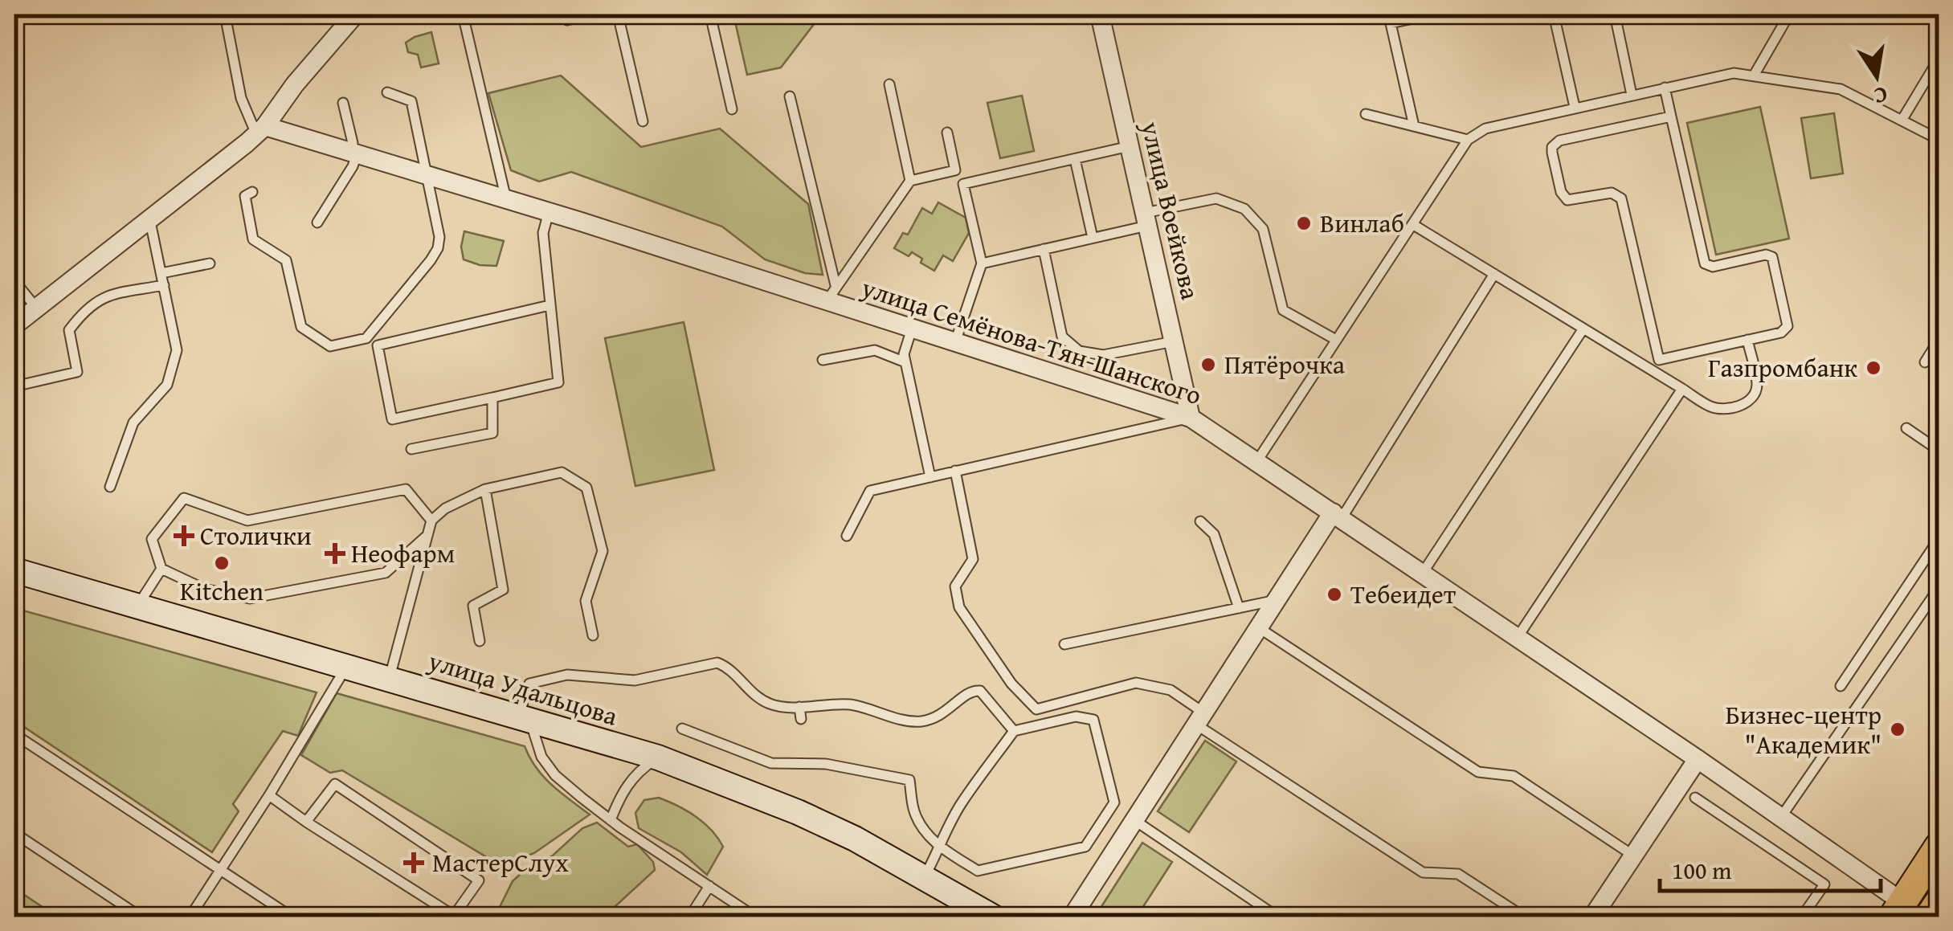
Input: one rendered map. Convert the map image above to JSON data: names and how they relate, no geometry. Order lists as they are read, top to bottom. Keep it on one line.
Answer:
{"streets":{"street":["улица Воейкова","улица Семёнова-Тян-Шанского","улица Удальцова"]},"crossings":[["улица Воейкова","улица Семёнова-Тян-Шанского"]],"places":{"other":["Винлаб","Пятёрочка","Газпромбанк","Kitchen","Тебеидет","Бизнес-центр \"Академик\""],"health":["Столички","Неофарм","МастерСлух"]},"scale_bar":"100 m","north":"bottom"}
